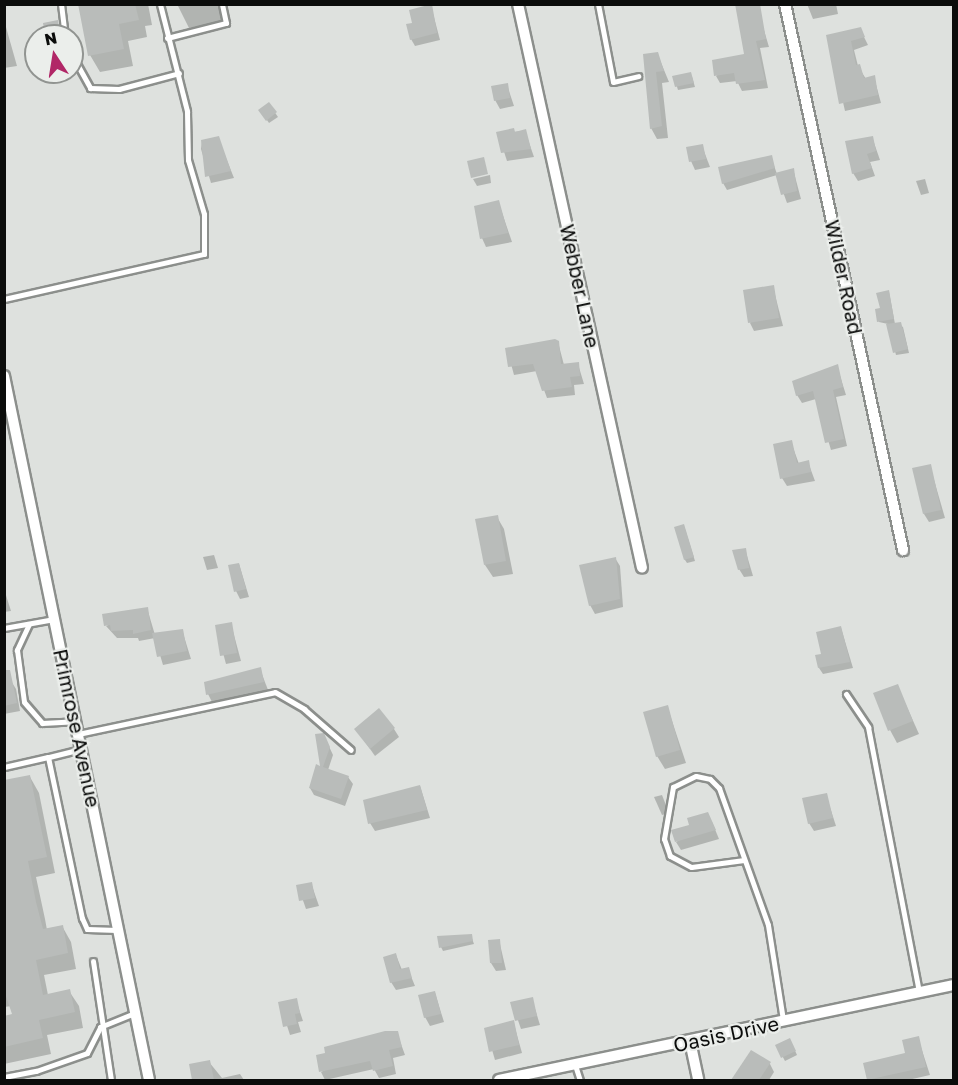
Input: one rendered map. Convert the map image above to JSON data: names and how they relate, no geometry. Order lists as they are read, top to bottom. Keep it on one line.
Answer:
{"streets":{"street":["Wilder Road","Webber Lane","Primrose Avenue","Oasis Drive"]},"north":"top"}
